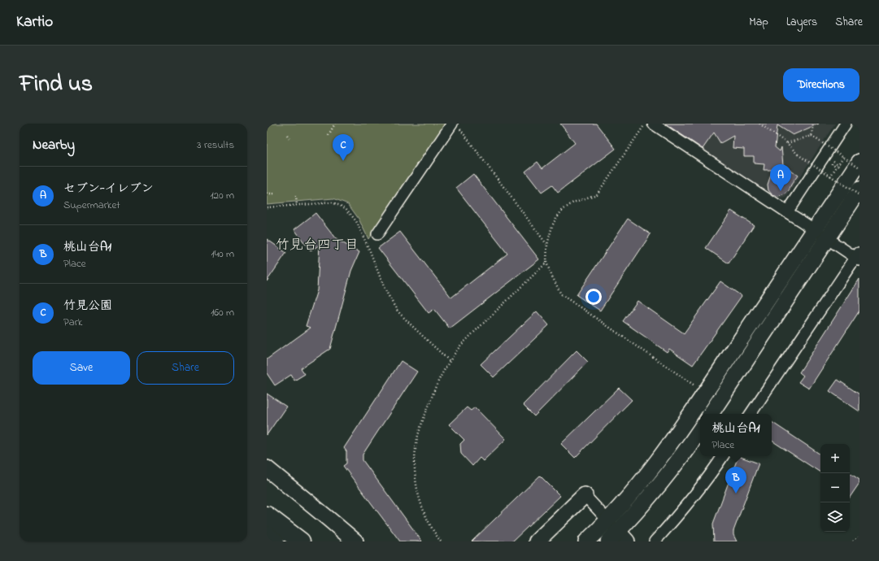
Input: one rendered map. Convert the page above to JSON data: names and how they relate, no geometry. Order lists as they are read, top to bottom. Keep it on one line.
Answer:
{"districts":["竹見台四丁目"],"page":{"header":"Kartio","nav":["Map","Layers","Share"],"title":"Find us","buttons":["Directions",["Save","Share"]],"heading":["Nearby","3 results"],"pins":["C","A","B"],"list":[{"mark":"A","name":"セブン-イレブン","note":"Supermarket","value":"120 m"},{"mark":"B","name":"桃山台A1","note":"Place","value":"140 m"},{"mark":"C","name":"竹見公園","note":"Park","value":"160 m"}],"popup":["桃山台A1","Place"],"map_buttons":["+","−"]}}
